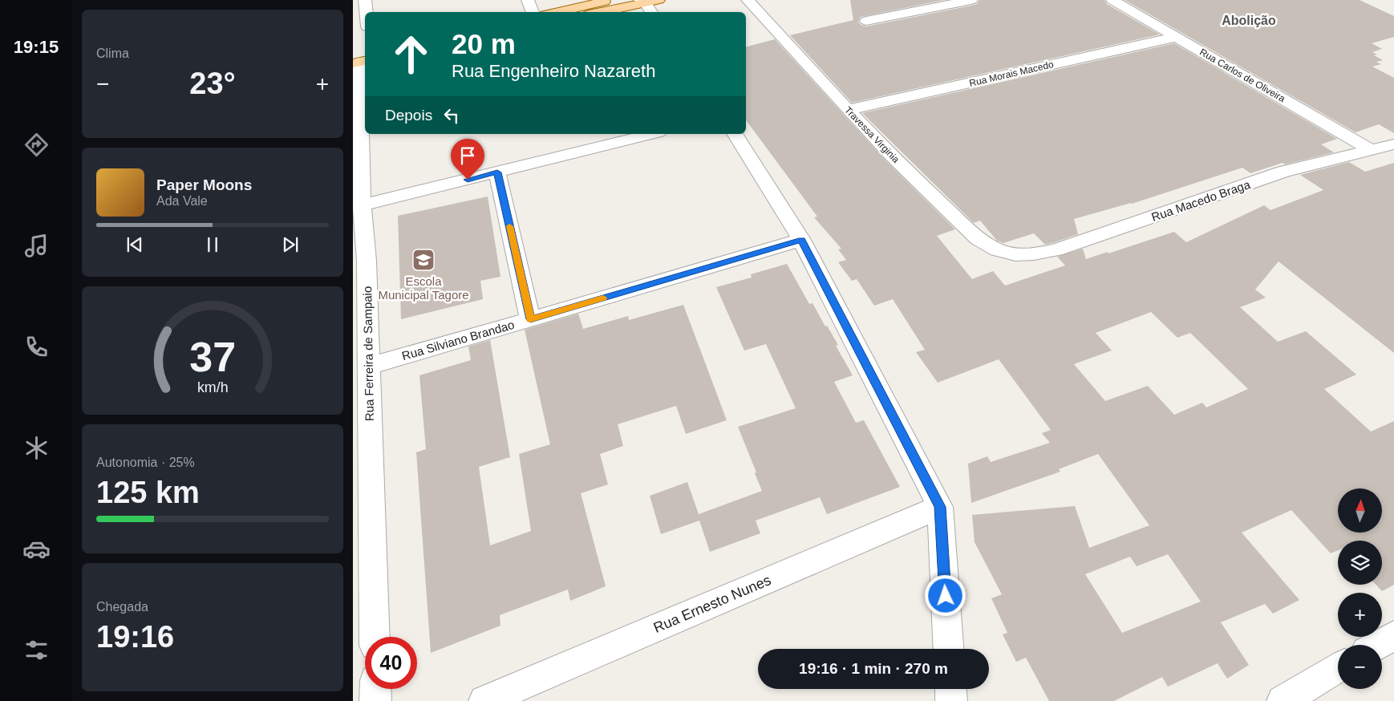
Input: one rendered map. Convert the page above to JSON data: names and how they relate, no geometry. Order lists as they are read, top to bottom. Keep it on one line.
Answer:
{"streets":{"street":["Rua Morais Macedo","Rua Carlos de Oliveira","Travessa Virginia","Rua Macedo Braga","Rua Silviano Brandao","Rua Ferreira de Sampaio","Rua Ernesto Nunes"]},"crossings":[["Rua Morais Macedo","Rua Carlos de Oliveira"],["Rua Morais Macedo","Travessa Virginia"],["Rua Carlos de Oliveira","Rua Macedo Braga"],["Travessa Virginia","Rua Macedo Braga"],["Rua Silviano Brandao","Rua Ferreira de Sampaio"]],"districts":["Abolição"],"places":{"school or university":["Escola Municipal Tagore"]},"north":"top","page":{"tabs":"19:15","tile":["Clima",["Autonomia · 25%","125 km"],["Chegada","19:16"]],"turn":["20 m","Rua Engenheiro Nazareth"],"heat":["−","23°","+"],"then":"Depois","song":["Paper Moons","Ada Vale"],"map_buttons":["+","−"],"limit":"40","trip":"19:16 · 1 min · 270 m","gauge":["37","km/h"]}}
